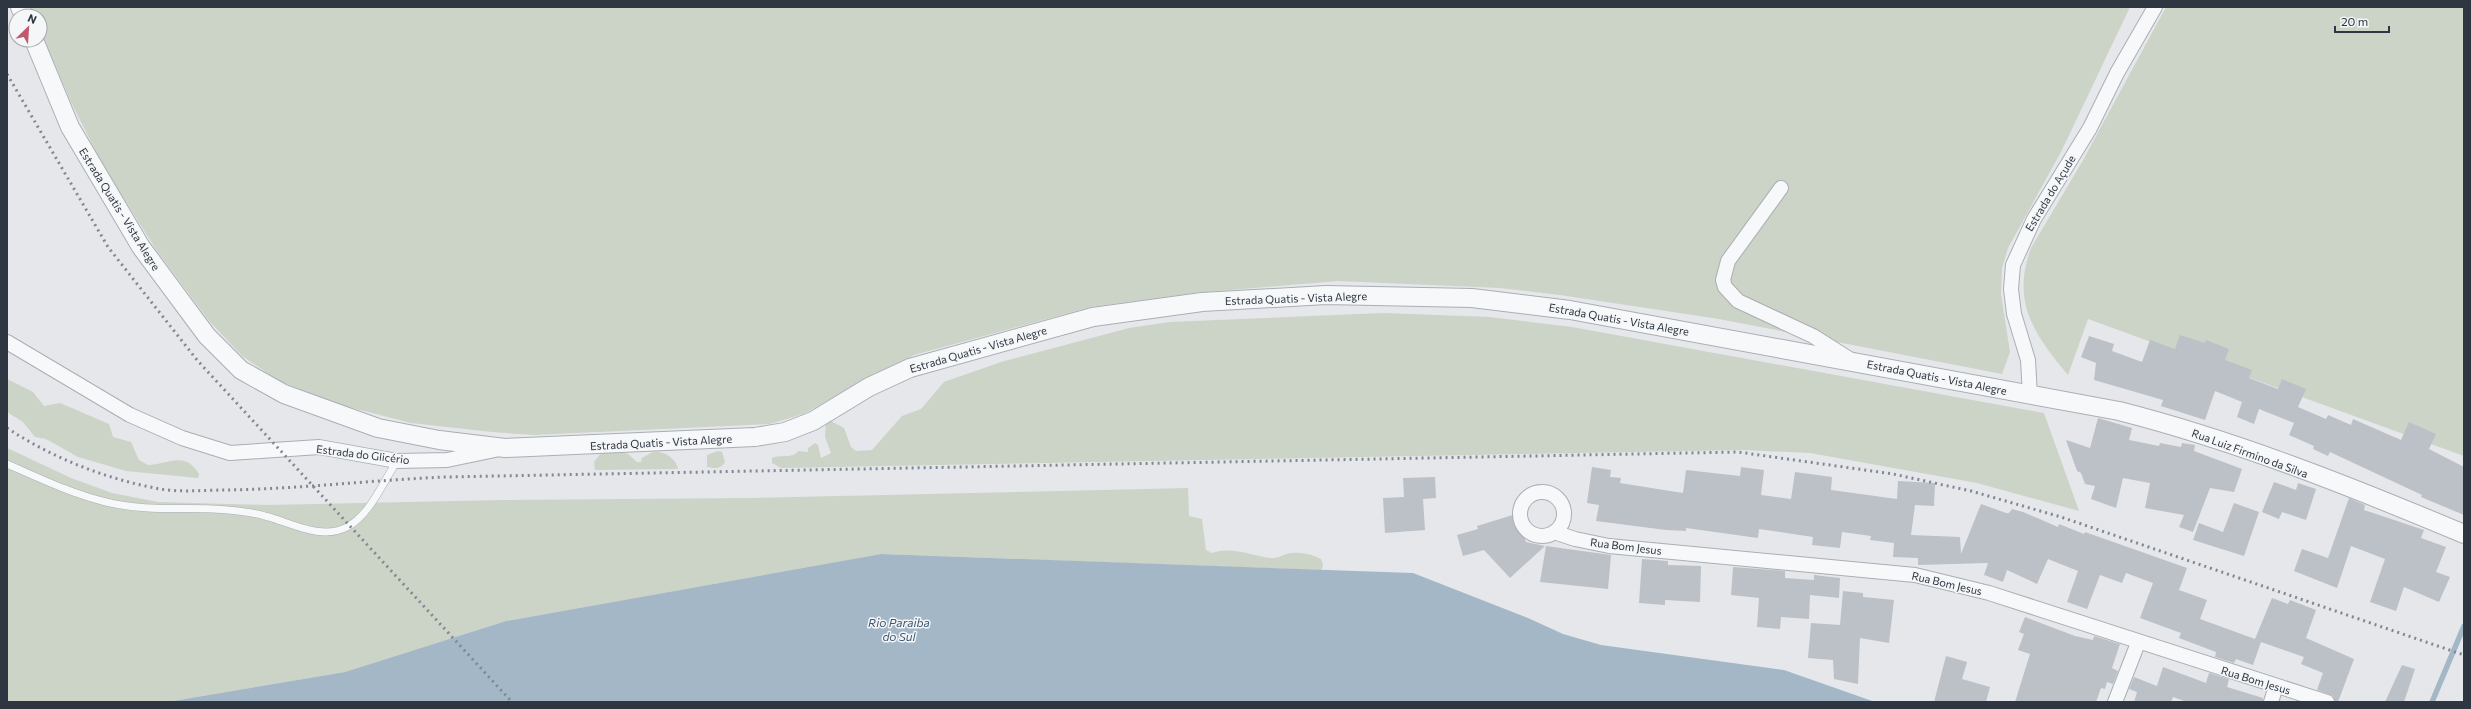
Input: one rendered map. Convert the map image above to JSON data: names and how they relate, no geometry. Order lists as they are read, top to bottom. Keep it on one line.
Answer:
{"streets":{"street":["Estrada do Açude","Estrada Quatis - Vista Alegre","Rua Luiz Firmino da Silva","Estrada do Glicério","Rua Bom Jesus"]},"crossings":[["Estrada do Açude","Estrada Quatis - Vista Alegre"],["Estrada do Açude","Rua Luiz Firmino da Silva"],["Estrada Quatis - Vista Alegre","Rua Luiz Firmino da Silva"],["Estrada Quatis - Vista Alegre","Estrada do Glicério"]],"water":["Rio Paraiba do Sul"],"scale_bar":"20 m","north":"top right"}
